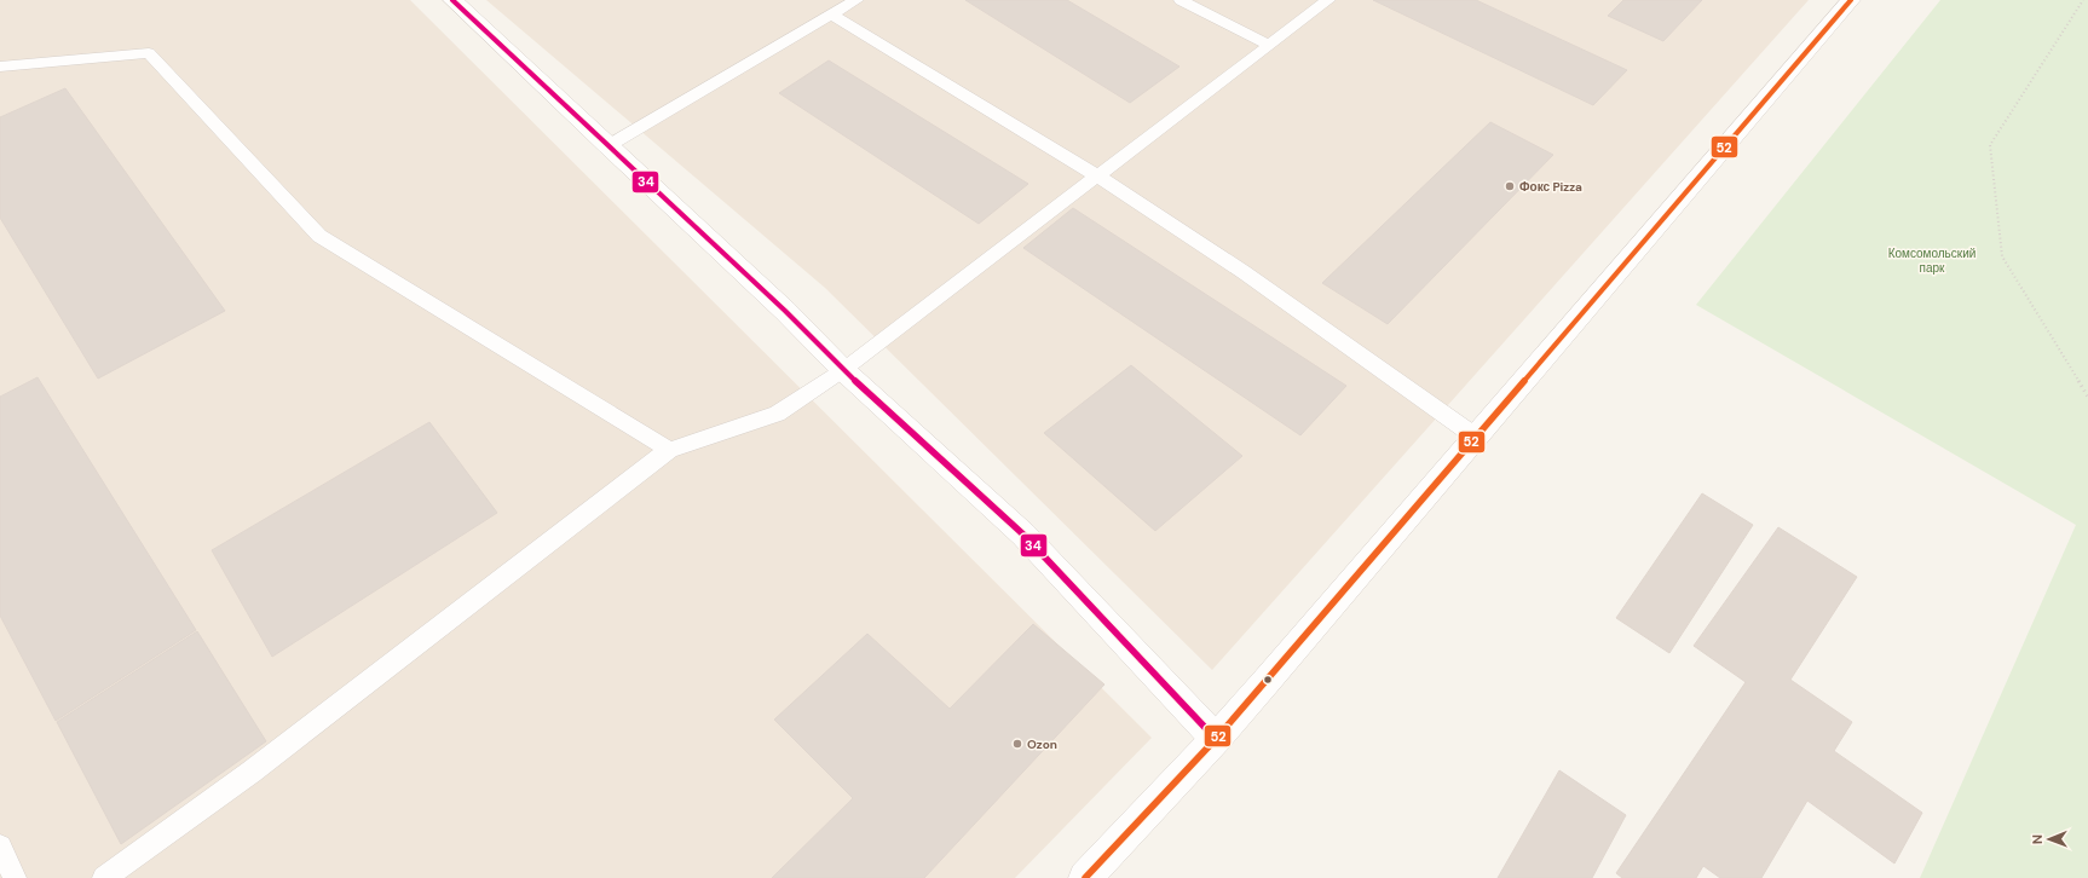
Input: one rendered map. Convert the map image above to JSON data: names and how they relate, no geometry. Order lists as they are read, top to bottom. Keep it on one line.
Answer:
{"parks":["Комсомольский парк"],"places":["Фокс Pizza","Ozon"],"lines":["transit line 34","transit line 52"],"north":"left"}
